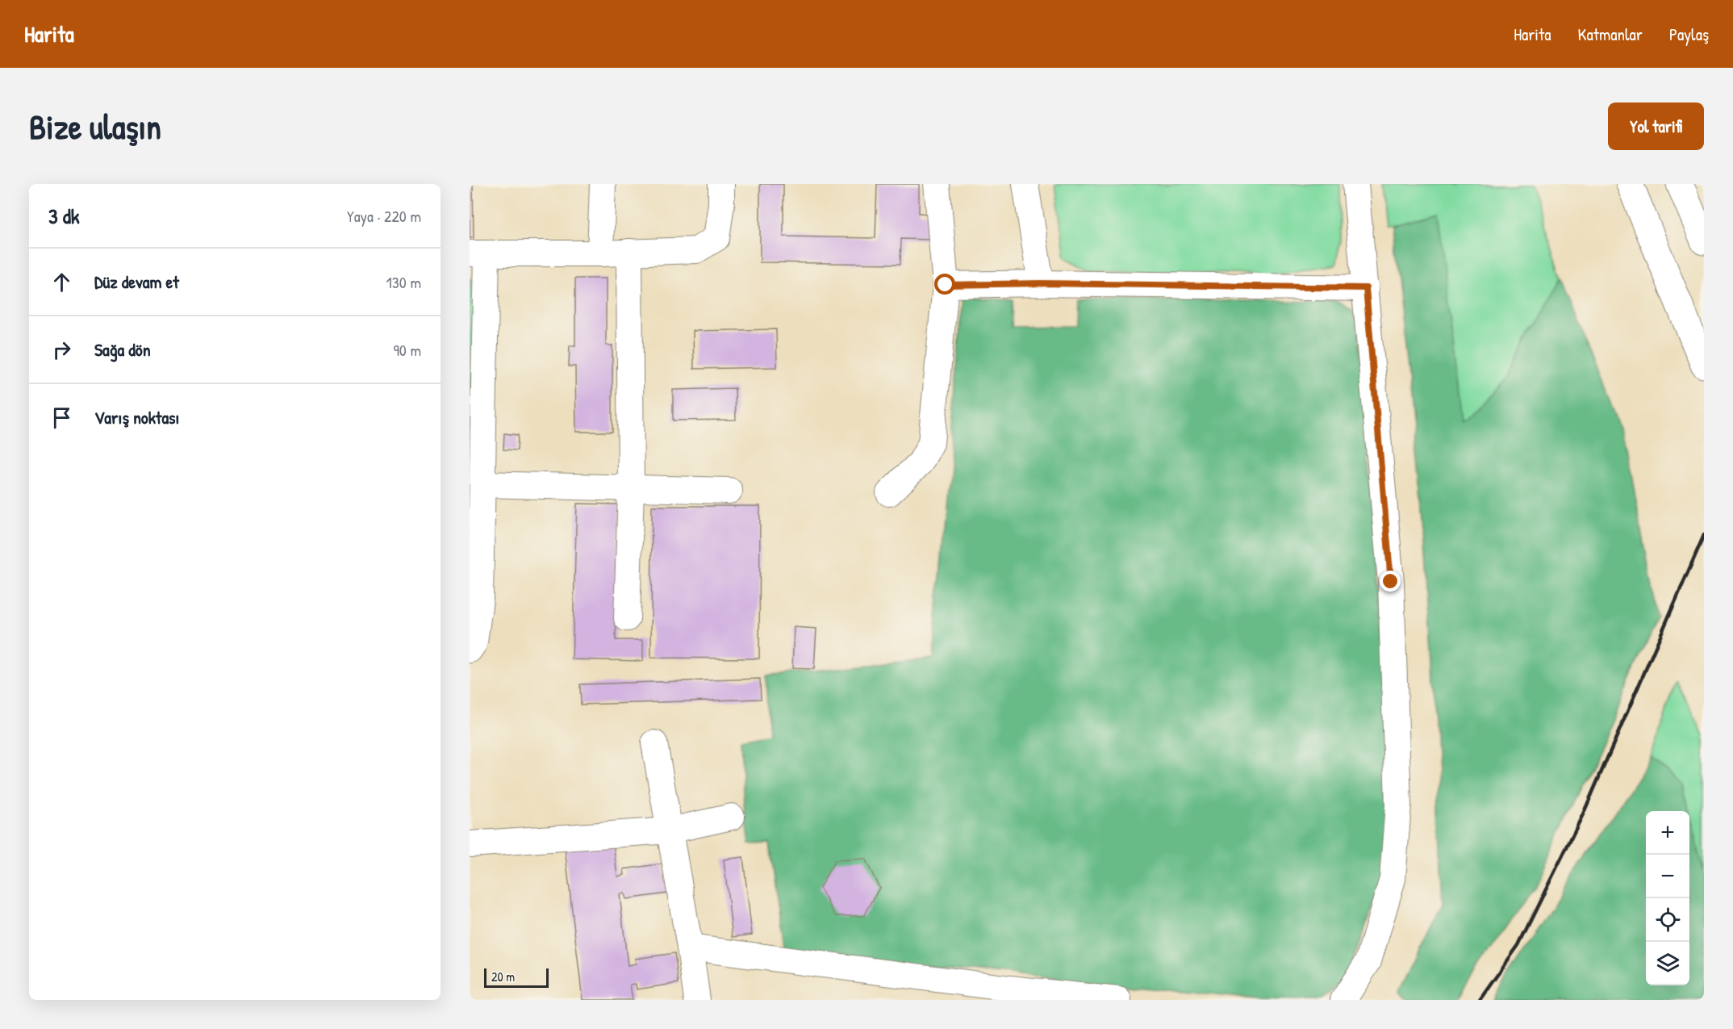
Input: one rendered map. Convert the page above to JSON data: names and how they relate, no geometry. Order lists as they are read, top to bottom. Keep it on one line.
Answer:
{"scale_bar":"20 m","page":{"header":"Harita","nav":["Harita","Katmanlar","Paylaş"],"buttons":"Yol tarifi","title":"Bize ulaşın","heading":["3 dk","Yaya · 220 m"],"list":[["Düz devam et","130 m"],["Sağa dön","90 m"],"Varış noktası"],"map_buttons":["+","−"],"scale":"20 m"}}
